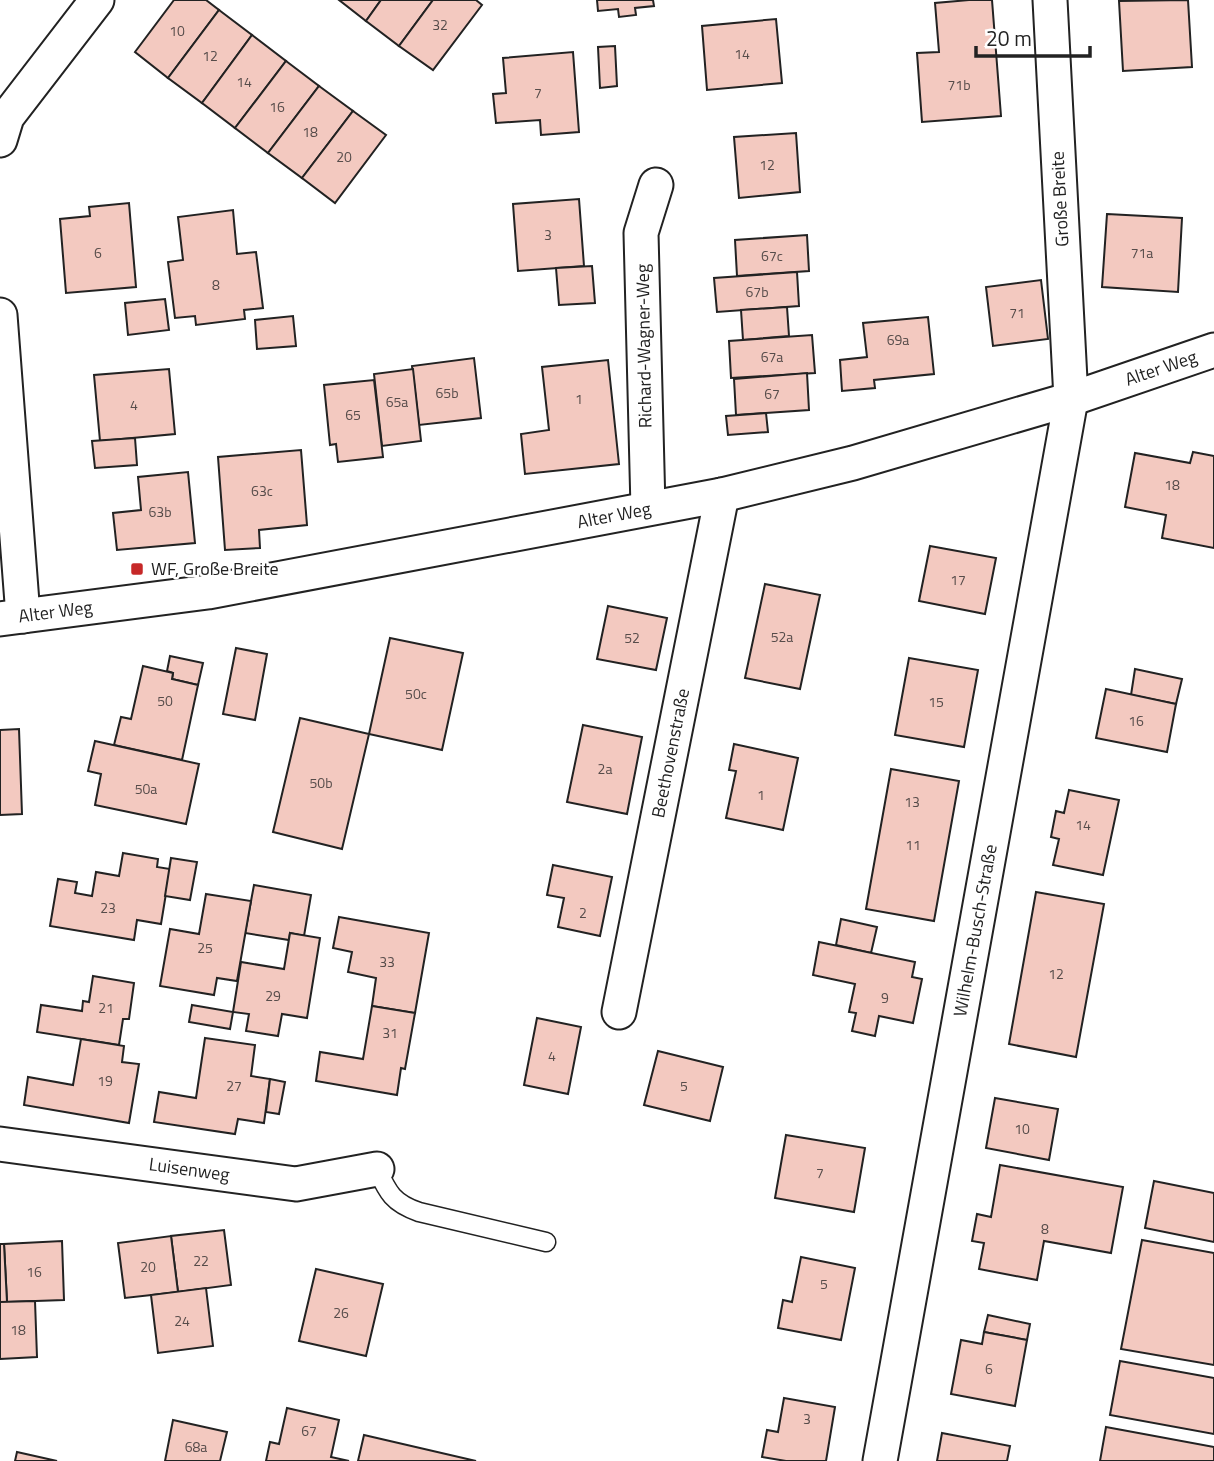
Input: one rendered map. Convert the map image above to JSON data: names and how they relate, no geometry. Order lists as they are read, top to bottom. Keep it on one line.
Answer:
{"streets":{"street":["Große Breite","Richard-Wagner-Weg","Alter Weg","Beethovenstraße","Wilhelm-Busch-Straße","Luisenweg"]},"crossings":[["Große Breite","Alter Weg"],["Große Breite","Wilhelm-Busch-Straße"],["Richard-Wagner-Weg","Alter Weg"],["Alter Weg","Beethovenstraße"],["Alter Weg","Wilhelm-Busch-Straße"]],"places":{"transit":["WF, Große Breite"]},"house_numbers":["32","10","14","12","14","71b","7","16","18","20","12","3","6","71a","67c","8","67b","71","69a","67a","65b","67","1","65a","4","65","18","63c","63b","17","52a","52","50c","50","15","16","2a","50b","50a","1","13","14","11","23","2","25","33","12","29","9","21","31","4","19","27","5","10","7","8","22","20","16","5","26","24","18","6","3","67","68a"],"scale_bar":"20 m"}
